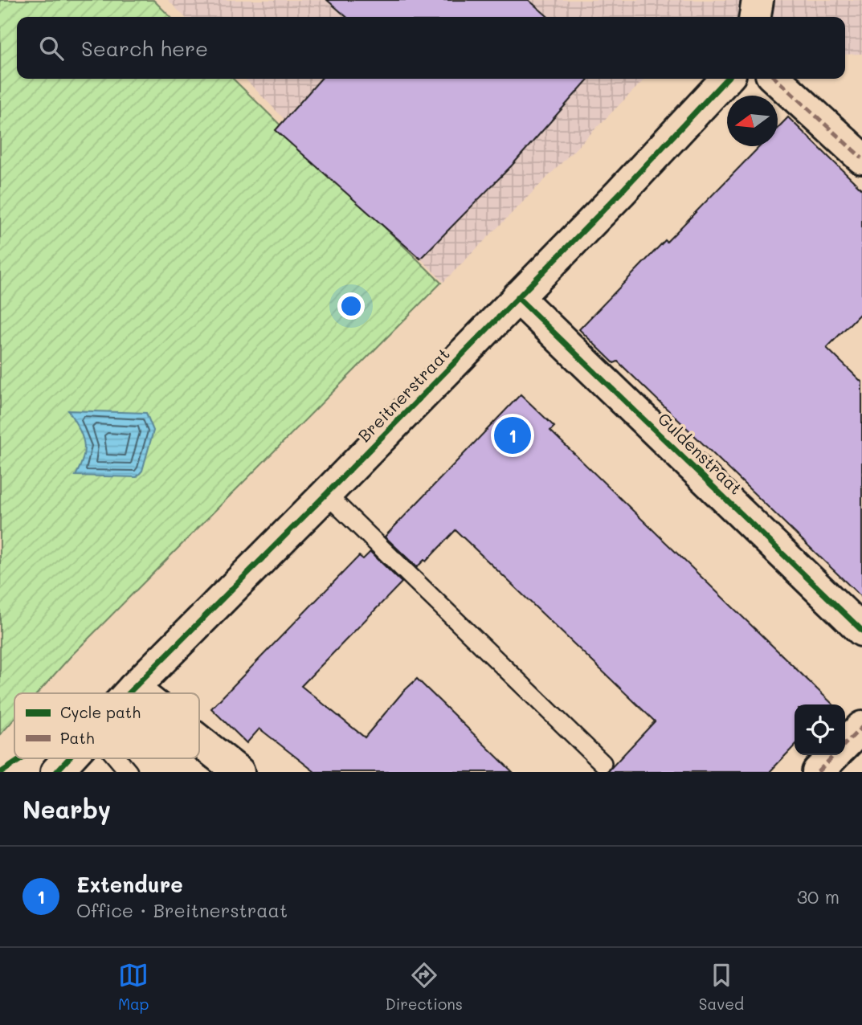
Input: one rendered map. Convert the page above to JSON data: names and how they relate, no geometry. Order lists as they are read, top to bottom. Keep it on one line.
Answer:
{"streets":{"street":["Breitnerstraat","Guldenstraat"]},"crossings":[["Breitnerstraat","Guldenstraat"]],"legend":["Cycle path","Path"],"north":"left","page":{"search":"Search here","pins":"1","heading":"Nearby","list":[{"mark":"1","name":"Extendure","note":"Office · Breitnerstraat","value":"30 m"}],"nav":["Map","Directions","Saved"]}}
